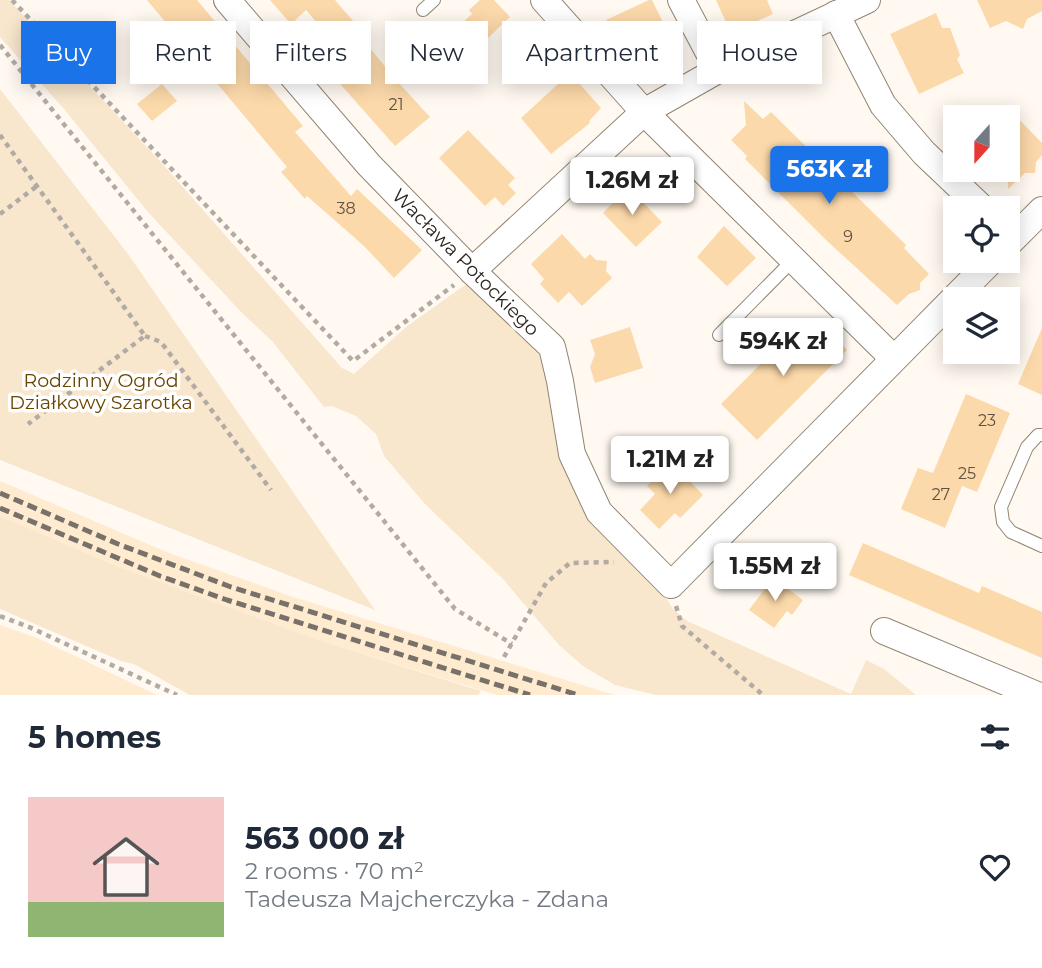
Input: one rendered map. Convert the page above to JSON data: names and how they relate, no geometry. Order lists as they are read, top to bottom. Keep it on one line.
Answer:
{"streets":{"street":["Wacława Potockiego"]},"parks":["Rodzinny Ogród Działkowy Szarotka"],"house_numbers":["21","38","9","23","25","27"],"north":"bottom","page":{"chip":["Buy","Rent","Filters","New","Apartment","House"],"price":["563K zł","1.26M zł","594K zł","1.21M zł","1.55M zł"],"heading":"5 homes","list":[{"name":"563 000 zł","note":"2 rooms · 70 m² · Tadeusza Majcherczyka - Zdana"}]}}
